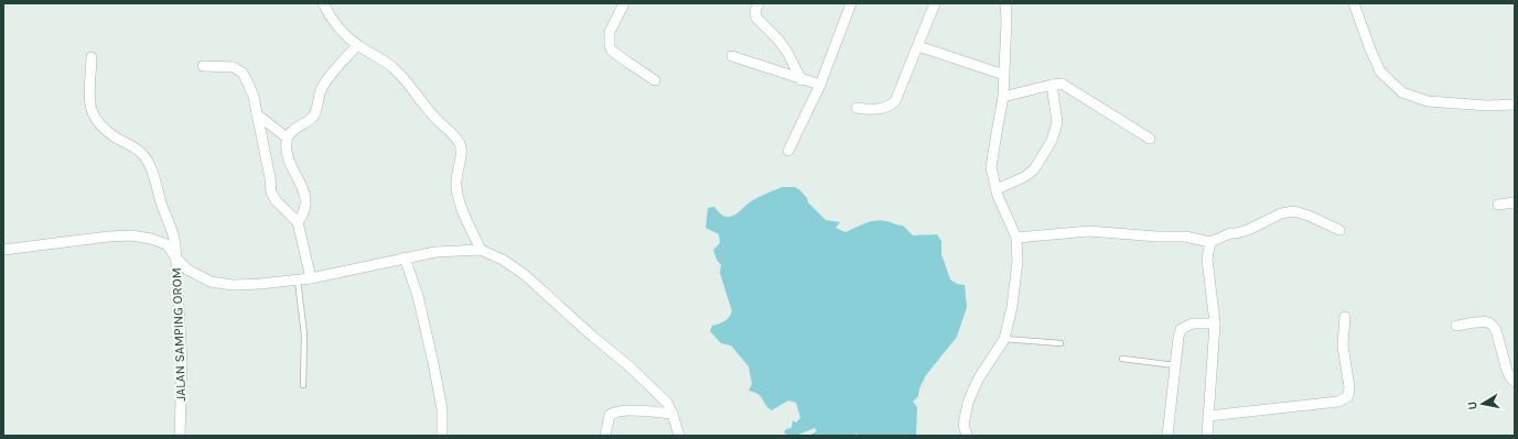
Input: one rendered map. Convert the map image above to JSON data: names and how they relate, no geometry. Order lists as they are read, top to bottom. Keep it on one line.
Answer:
{"streets":{"street":["JALAN SAMPING OROM"]},"north":"left"}
